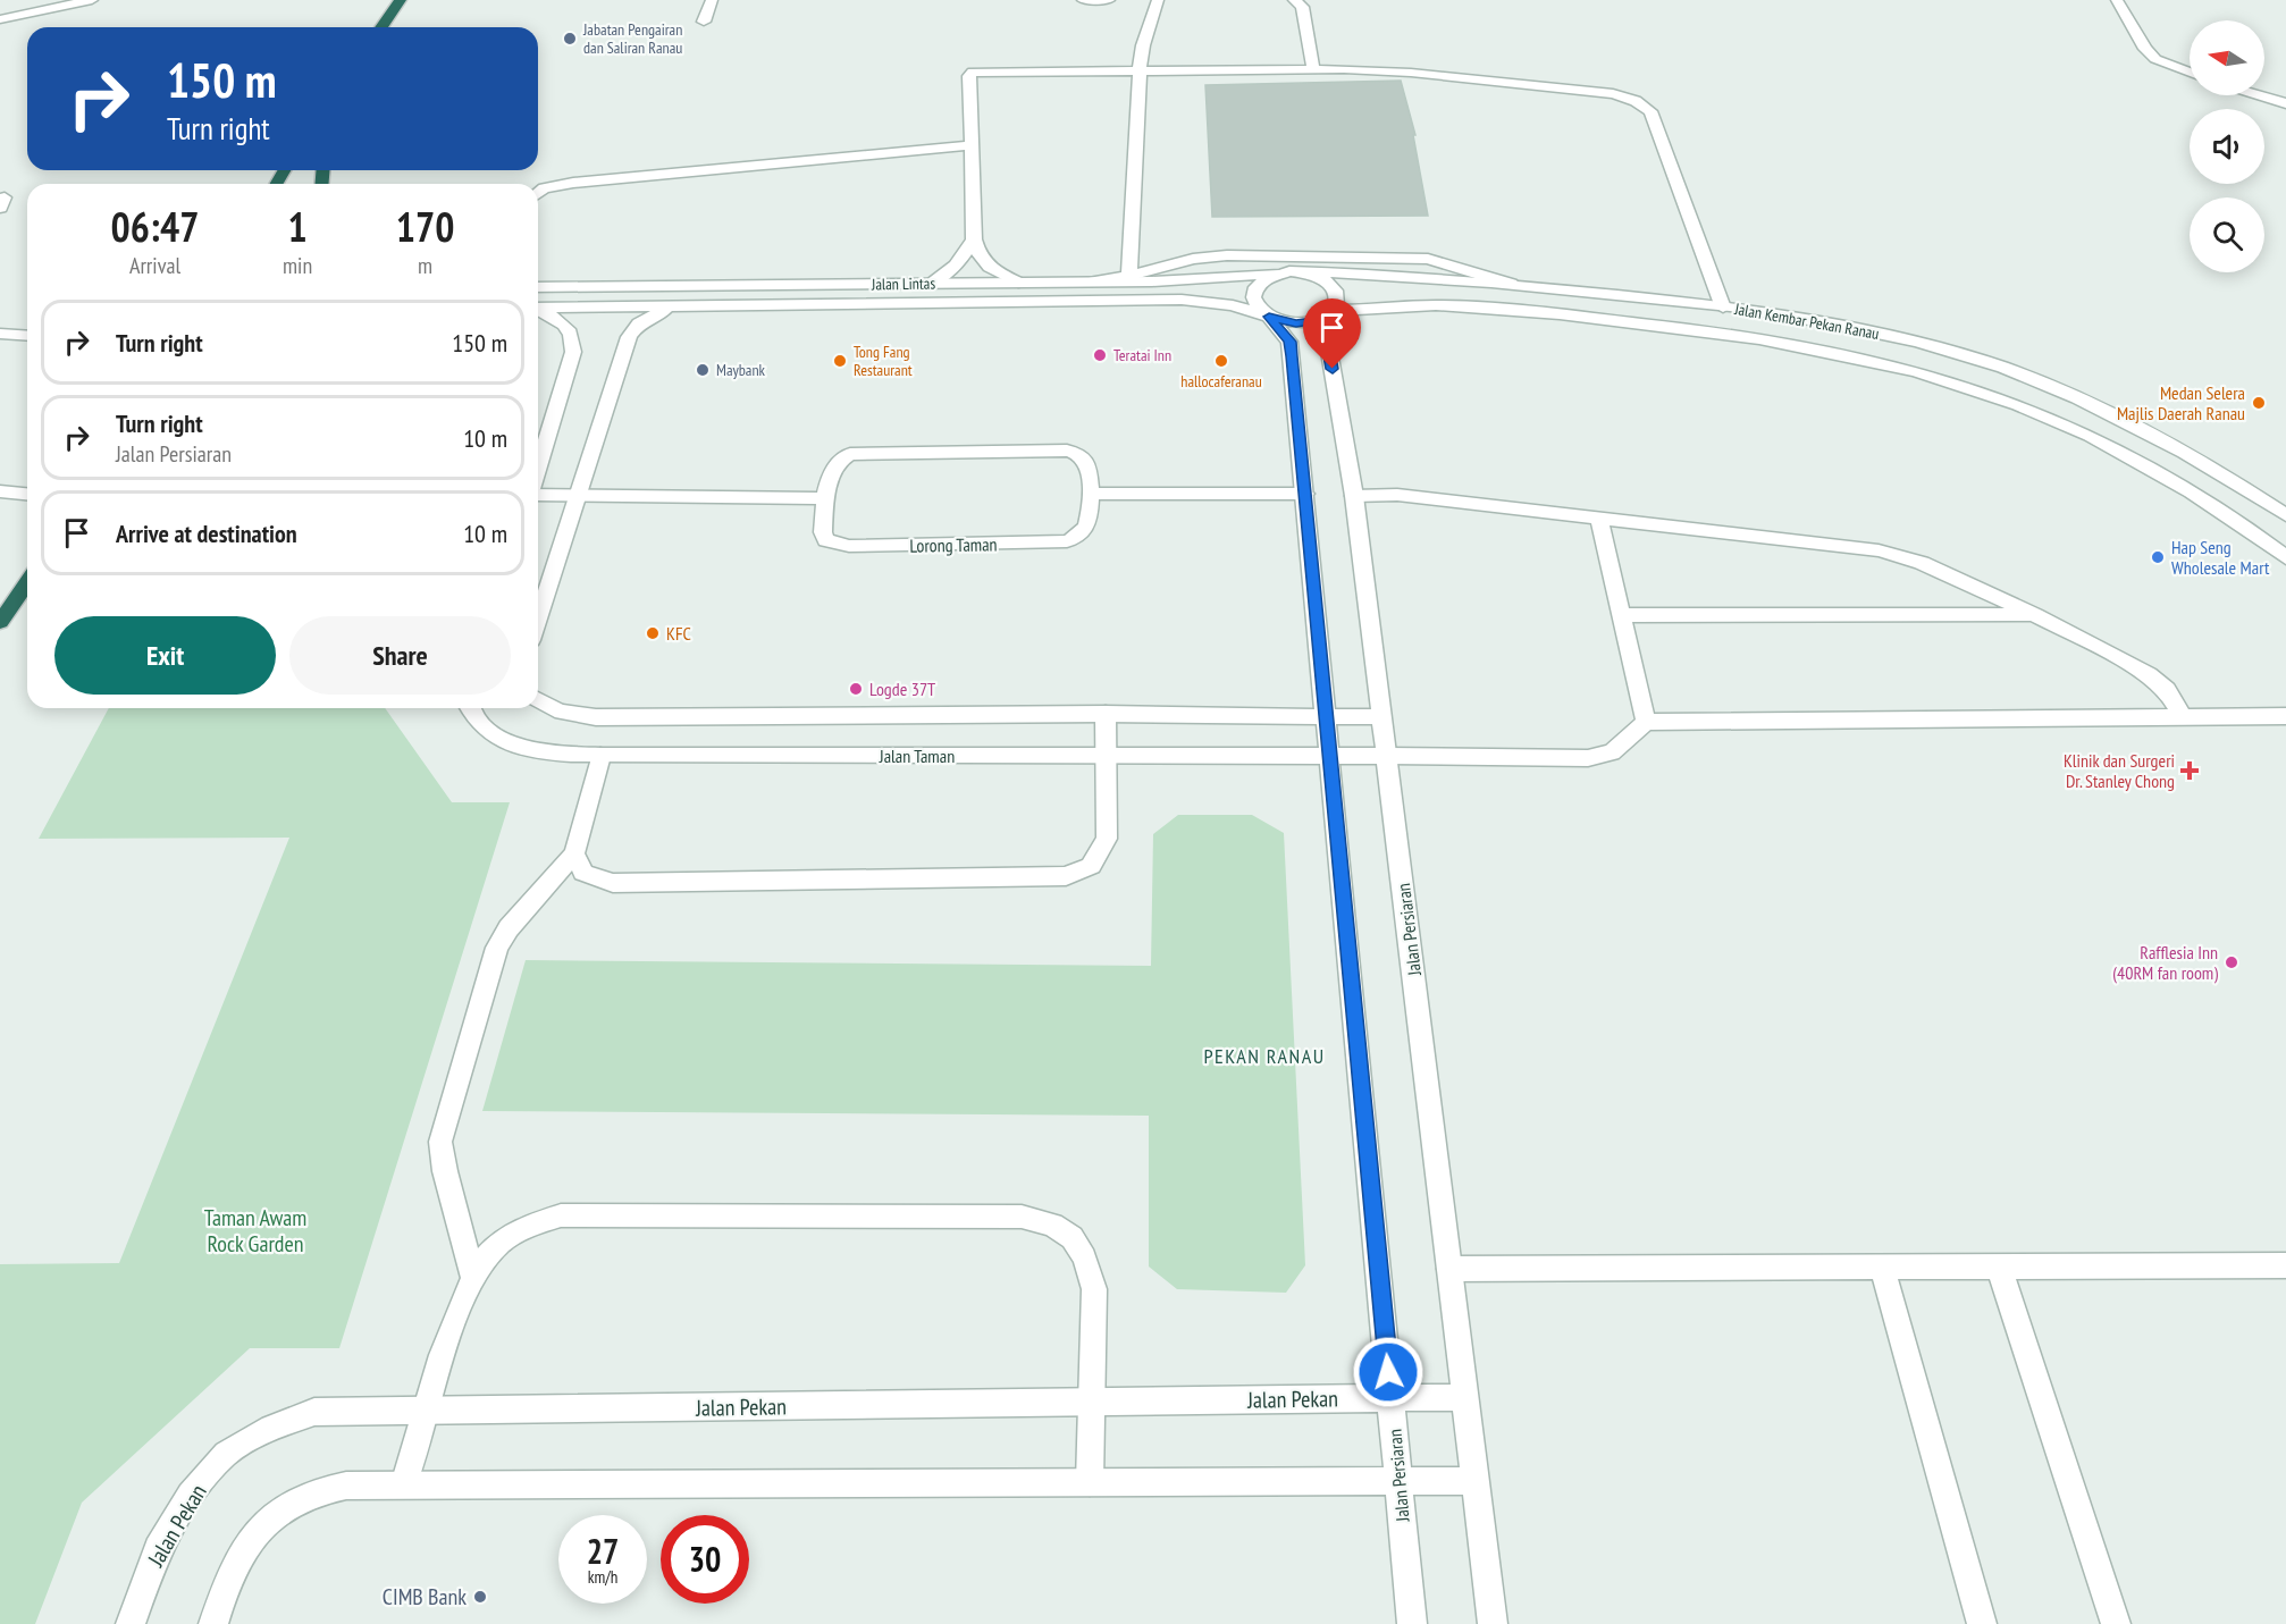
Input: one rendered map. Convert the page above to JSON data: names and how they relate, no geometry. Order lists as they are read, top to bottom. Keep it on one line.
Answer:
{"streets":{"street":["Jalan Lintas","Jalan Kembar Pekan Ranau","Lorong Taman","Jalan Taman","Jalan Persiaran","Jalan Pekan"]},"crossings":[["Jalan Lintas","Jalan Kembar Pekan Ranau"],["Jalan Lintas","Jalan Persiaran"],["Jalan Kembar Pekan Ranau","Jalan Persiaran"],["Jalan Taman","Jalan Persiaran"],["Jalan Persiaran","Jalan Pekan"]],"districts":["PEKAN RANAU"],"parks":["Taman Awam Rock Garden"],"places":{"other":["Jabatan Pengairan dan Saliran Ranau","Teratai Inn","Tong Fang Restaurant","hallocaferanau","Maybank","Medan Selera Majlis Daerah Ranau","Hap Seng Wholesale Mart","KFC","Logde 37T","Rafflesia Inn (40RM fan room)","CIMB Bank"],"health":["Klinik dan Surgeri Dr. Stanley Chong"]},"north":"left","page":{"turn":["150 m","Turn right"],"eta":["06:47","Arrival","1","min","170","m"],"list":[{"name":"Turn right","value":"150 m"},{"name":"Turn right","note":"Jalan Persiaran","value":"10 m"},{"name":"Arrive at destination","value":"10 m"}],"buttons":["Exit","Share"],"speed":"27 km/h","limit":"30"}}
